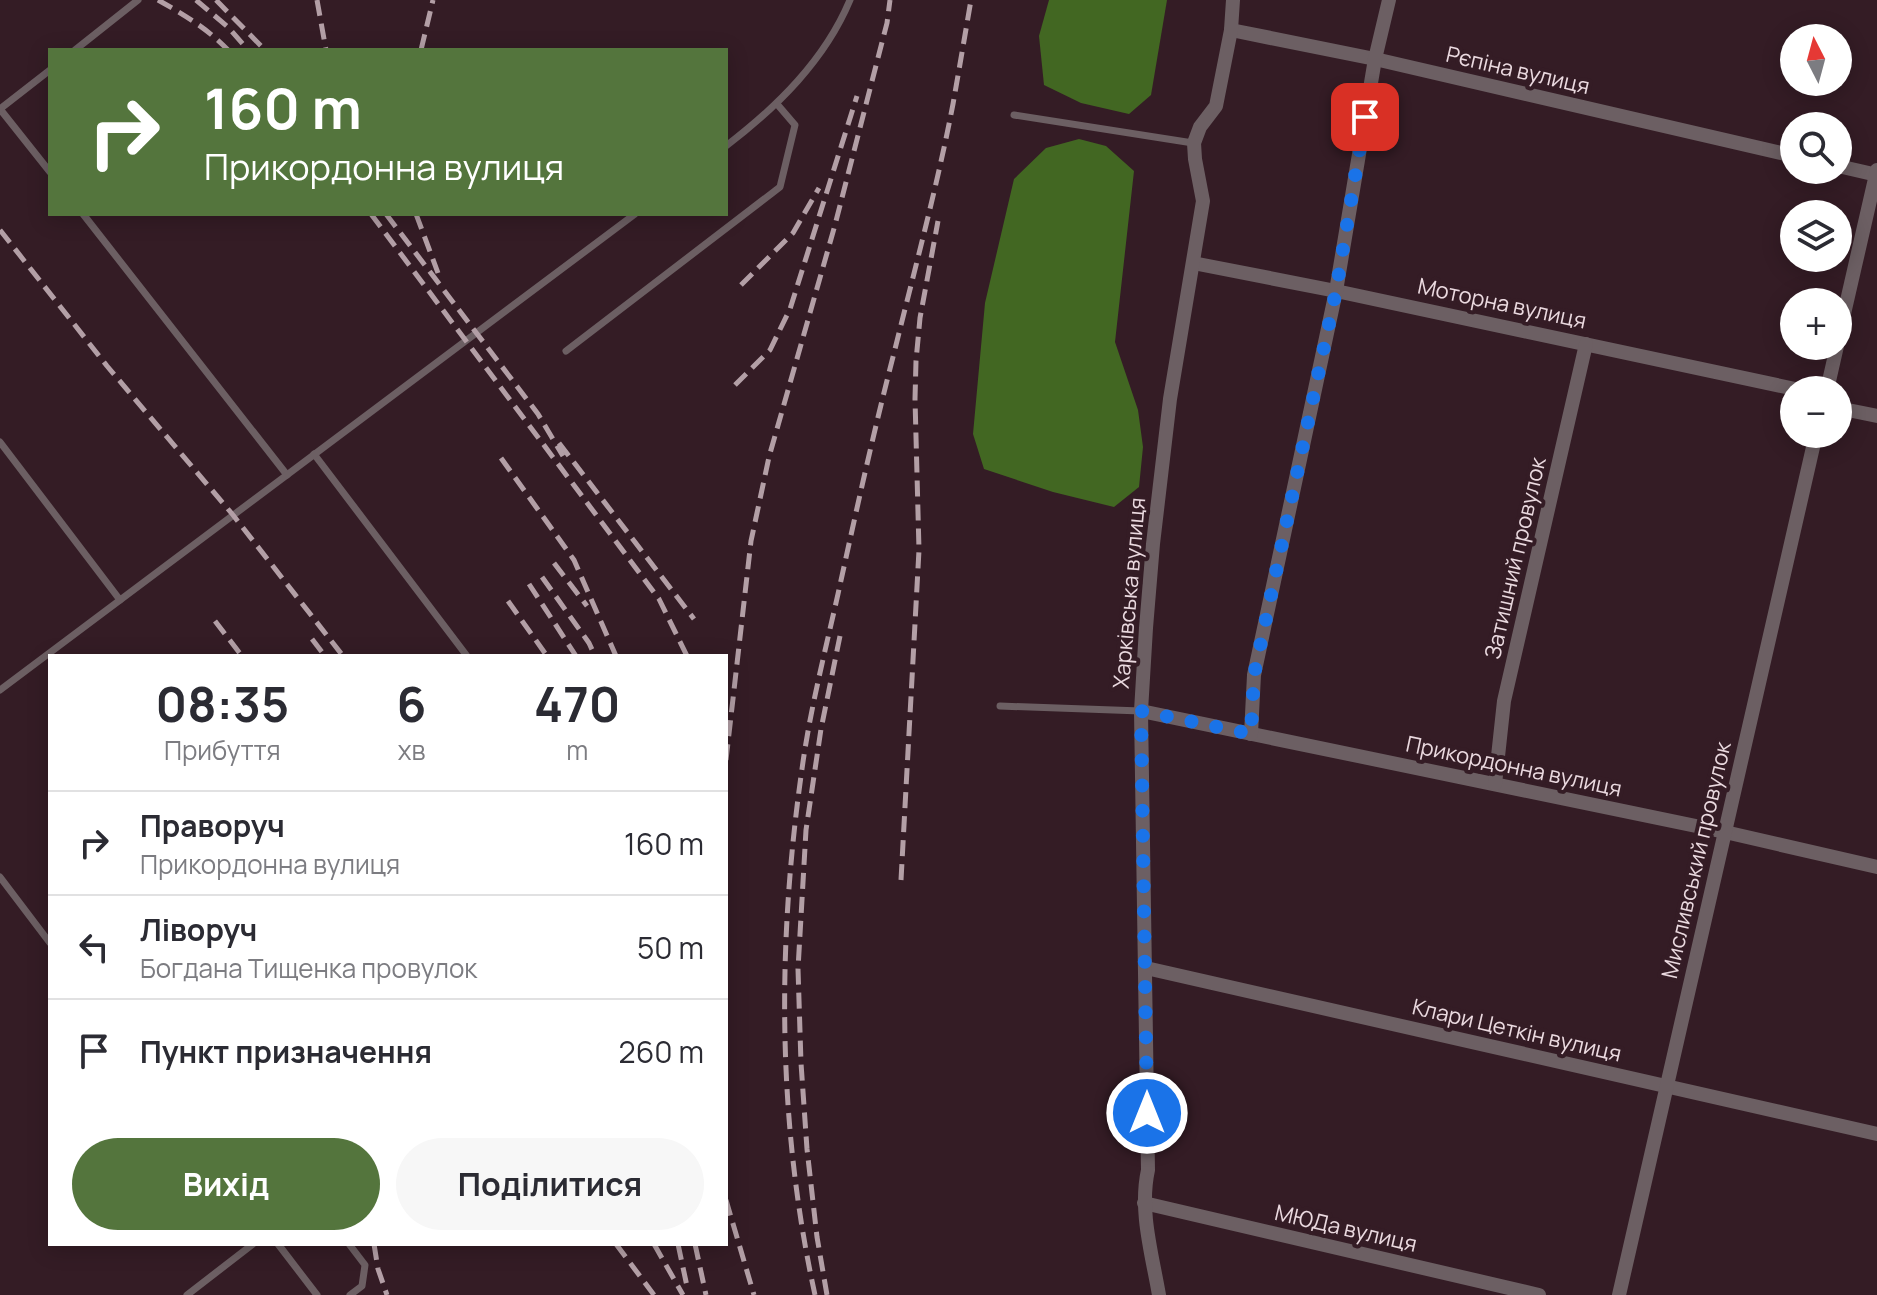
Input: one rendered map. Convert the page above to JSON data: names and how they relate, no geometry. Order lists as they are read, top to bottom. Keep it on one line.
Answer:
{"streets":{"street":["Рєпіна вулиця","Моторна вулиця","Затишний провулок","Харківська вулиця","Прикордонна вулиця","Мисливський провулок","Клари Цеткін вулиця","МЮДа вулиця"]},"crossings":[["Моторна вулиця","Затишний провулок"],["Моторна вулиця","Харківська вулиця"],["Затишний провулок","Прикордонна вулиця"],["Харківська вулиця","Прикордонна вулиця"],["Харківська вулиця","Клари Цеткін вулиця"],["Харківська вулиця","МЮДа вулиця"],["Прикордонна вулиця","Мисливський провулок"],["Мисливський провулок","Клари Цеткін вулиця"]],"north":"top","page":{"map_buttons":["+","−"],"turn":["160 m","Прикордонна вулиця"],"eta":["08:35","Прибуття","6","хв","470","m"],"list":[{"name":"Праворуч","note":"Прикордонна вулиця","value":"160 m"},{"name":"Ліворуч","note":"Богдана Тищенка провулок","value":"50 m"},{"name":"Пункт призначення","value":"260 m"}],"buttons":["Вихід","Поділитися"]}}
